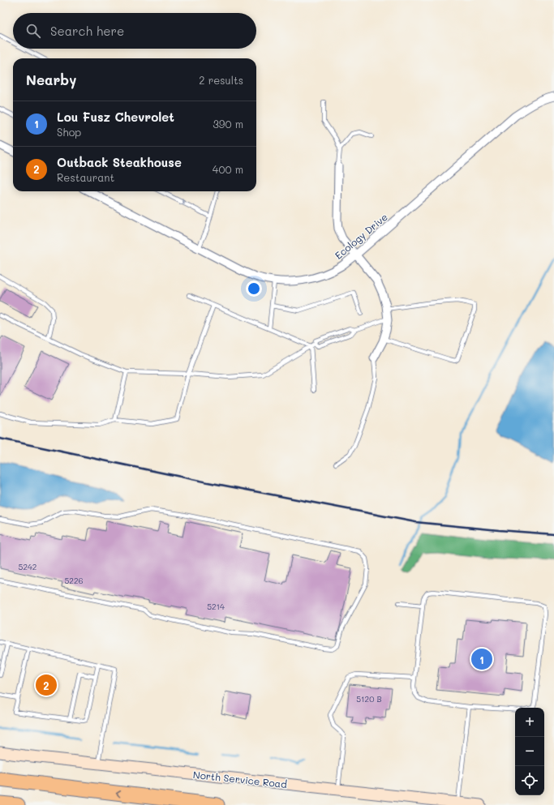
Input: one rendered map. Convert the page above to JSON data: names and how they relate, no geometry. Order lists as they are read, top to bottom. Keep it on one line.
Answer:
{"streets":{"street":["Ecology Drive","North Service Road"]},"house_numbers":["5242","5226","5214","5120 B"],"page":{"search":"Search here","heading":["Nearby","2 results"],"list":[{"mark":"1","name":"Lou Fusz Chevrolet","note":"Shop","value":"390 m"},{"mark":"2","name":"Outback Steakhouse","note":"Restaurant","value":"400 m"}],"pins":["1","2"],"map_buttons":["+","−"]}}
